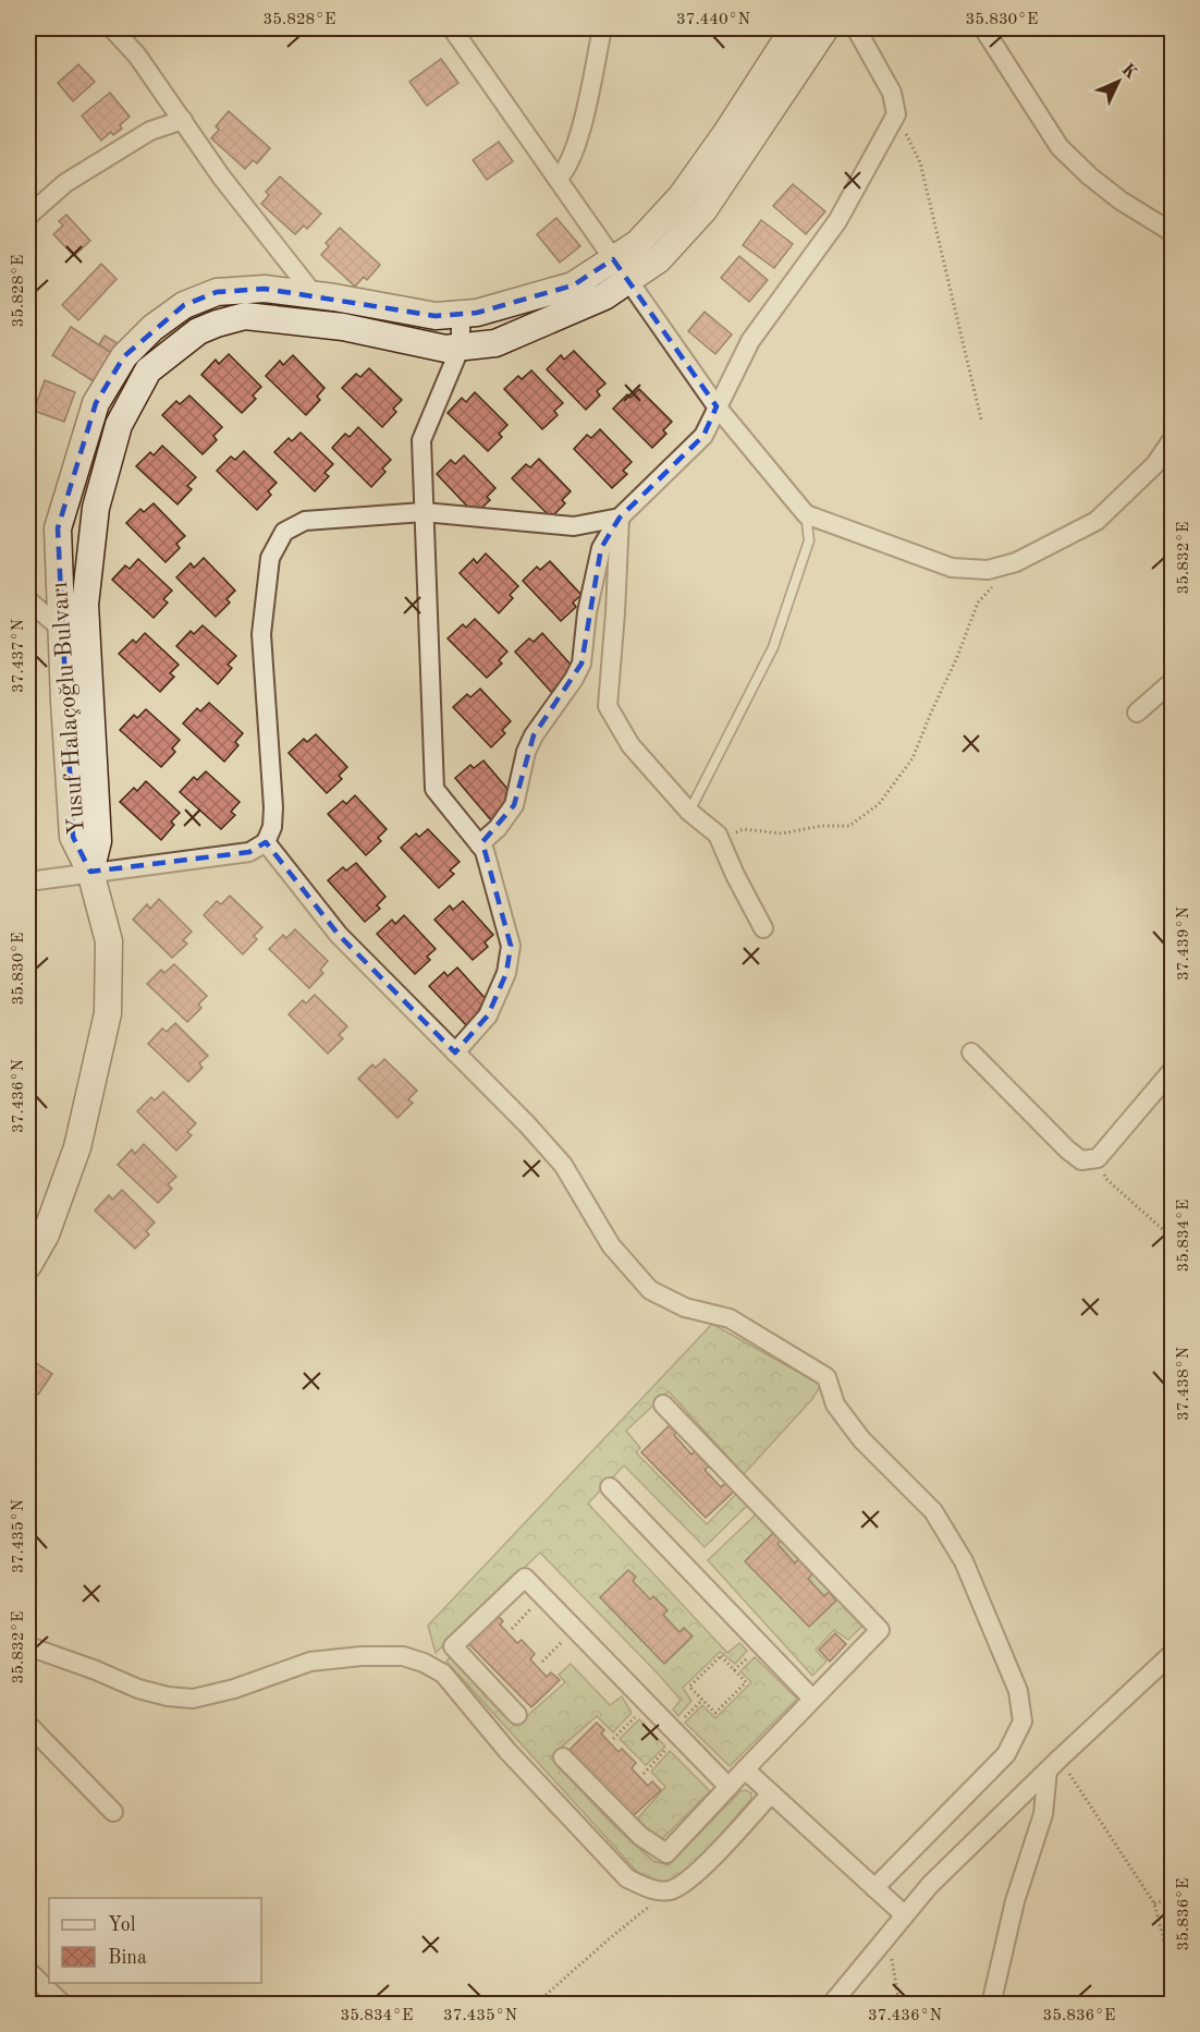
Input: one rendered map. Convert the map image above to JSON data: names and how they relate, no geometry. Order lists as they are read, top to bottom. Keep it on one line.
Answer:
{"streets":{"street":["Yusuf Halaçoğlu Bulvarı"]},"legend":["Yol","Bina"],"north":"top right","coordinates":["35.828°E","37.440°N","35.830°E","35.832°E","37.437°N","37.439°N","37.436°N","35.834°E","37.438°N","37.435°N","35.836°E"]}
